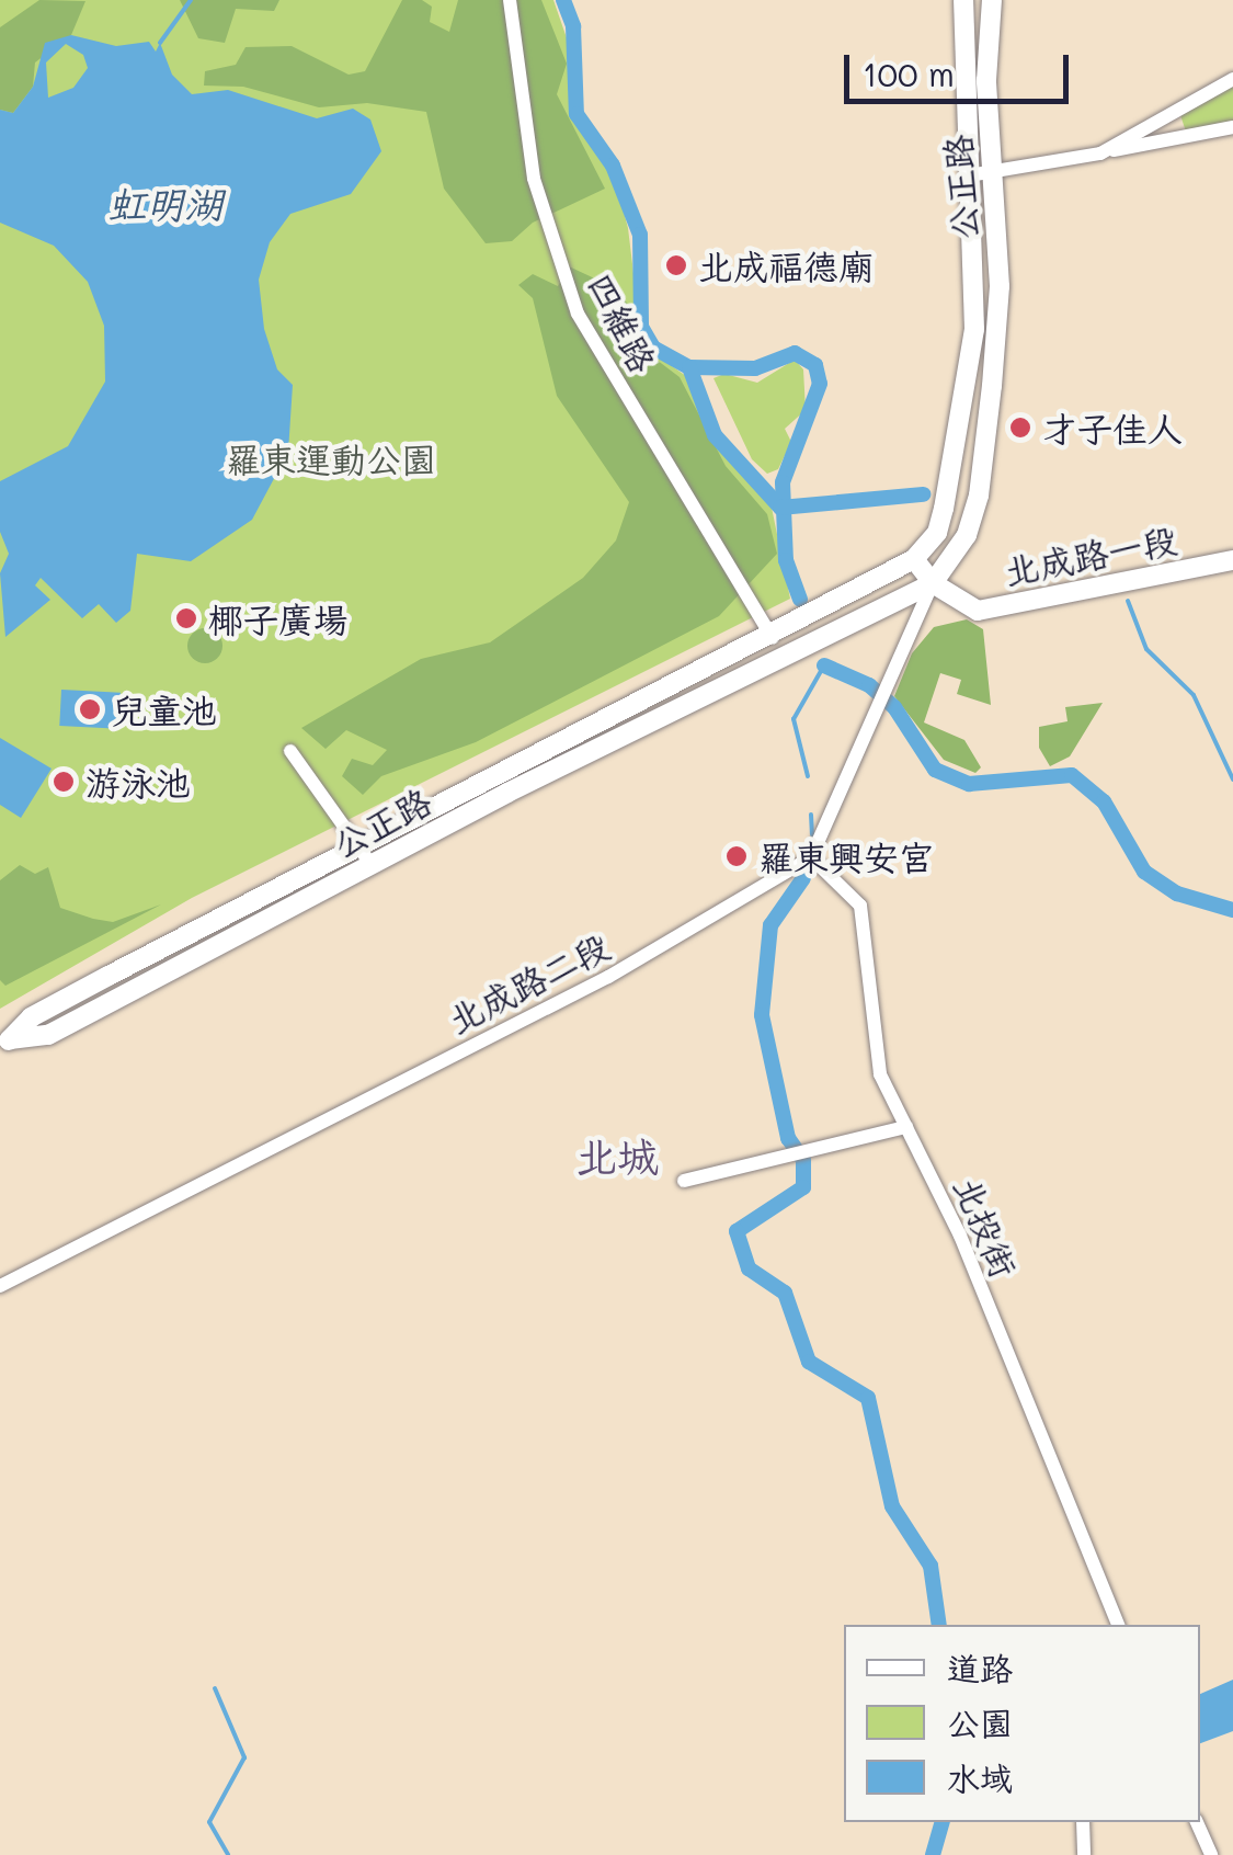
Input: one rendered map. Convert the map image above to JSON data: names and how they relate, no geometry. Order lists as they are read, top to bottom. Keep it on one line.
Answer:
{"streets":{"street":["公正路","四維路","北成路一段","北成路二段","北投街"]},"crossings":[["公正路","四維路"],["公正路","北成路一段"],["北成路二段","北投街"]],"districts":["北城"],"water":["虹明湖"],"parks":["羅東運動公園"],"places":["北成福德廟","才子佳人","椰子廣場","兒童池","游泳池","羅東興安宮"],"legend":["道路","公園","水域"],"scale_bar":"100 m"}
